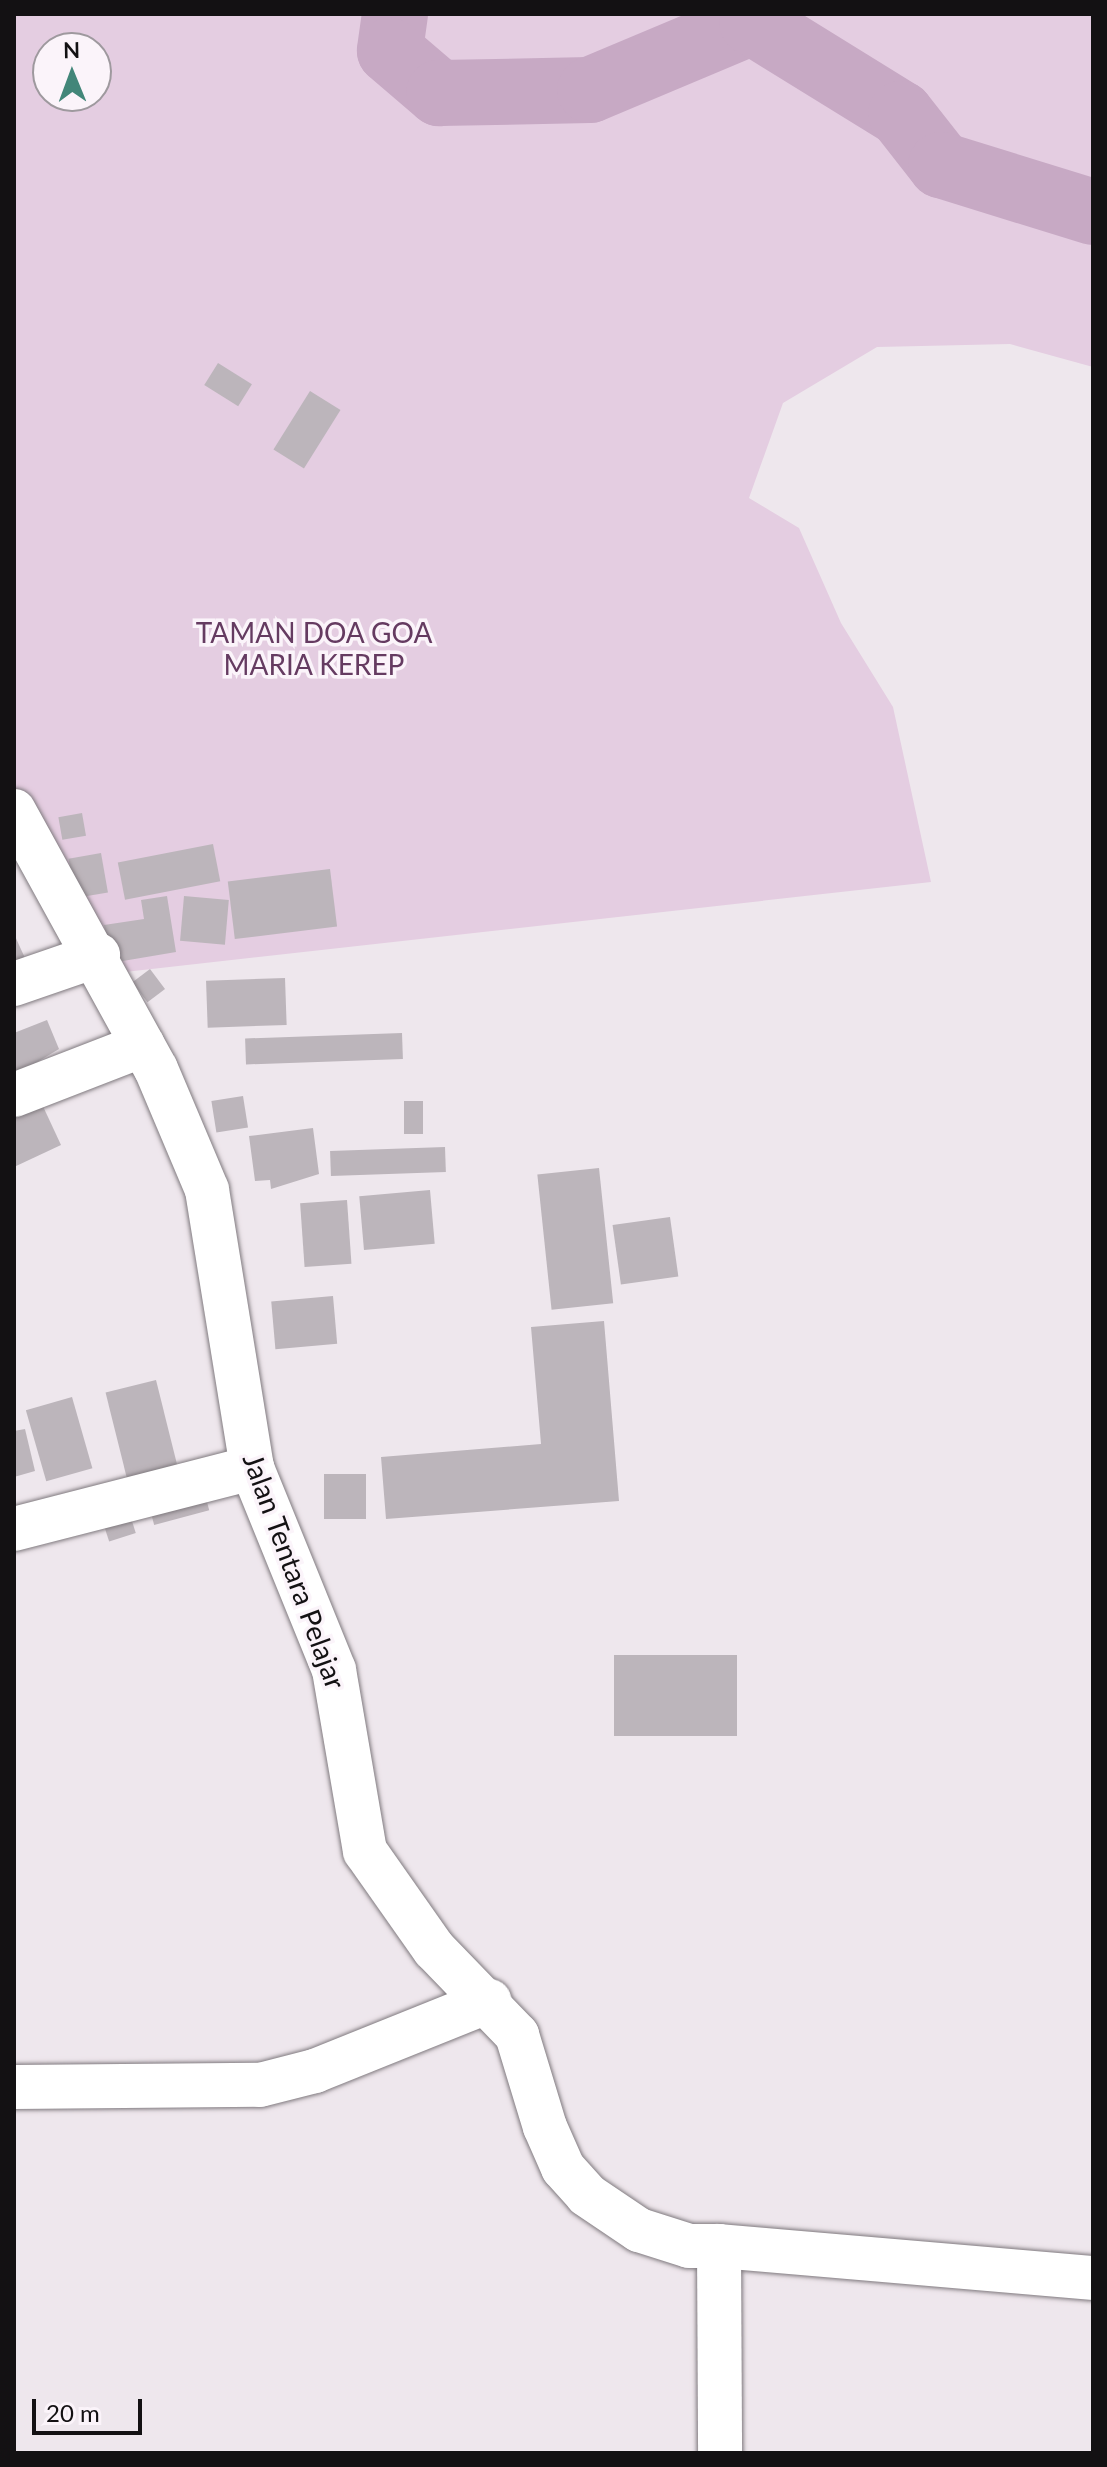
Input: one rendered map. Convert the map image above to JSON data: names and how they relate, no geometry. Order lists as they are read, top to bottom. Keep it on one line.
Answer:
{"streets":{"street":["Jalan Tentara Pelajar"]},"parks":["TAMAN DOA GOA MARIA KEREP"],"scale_bar":"20 m","north":"top"}
